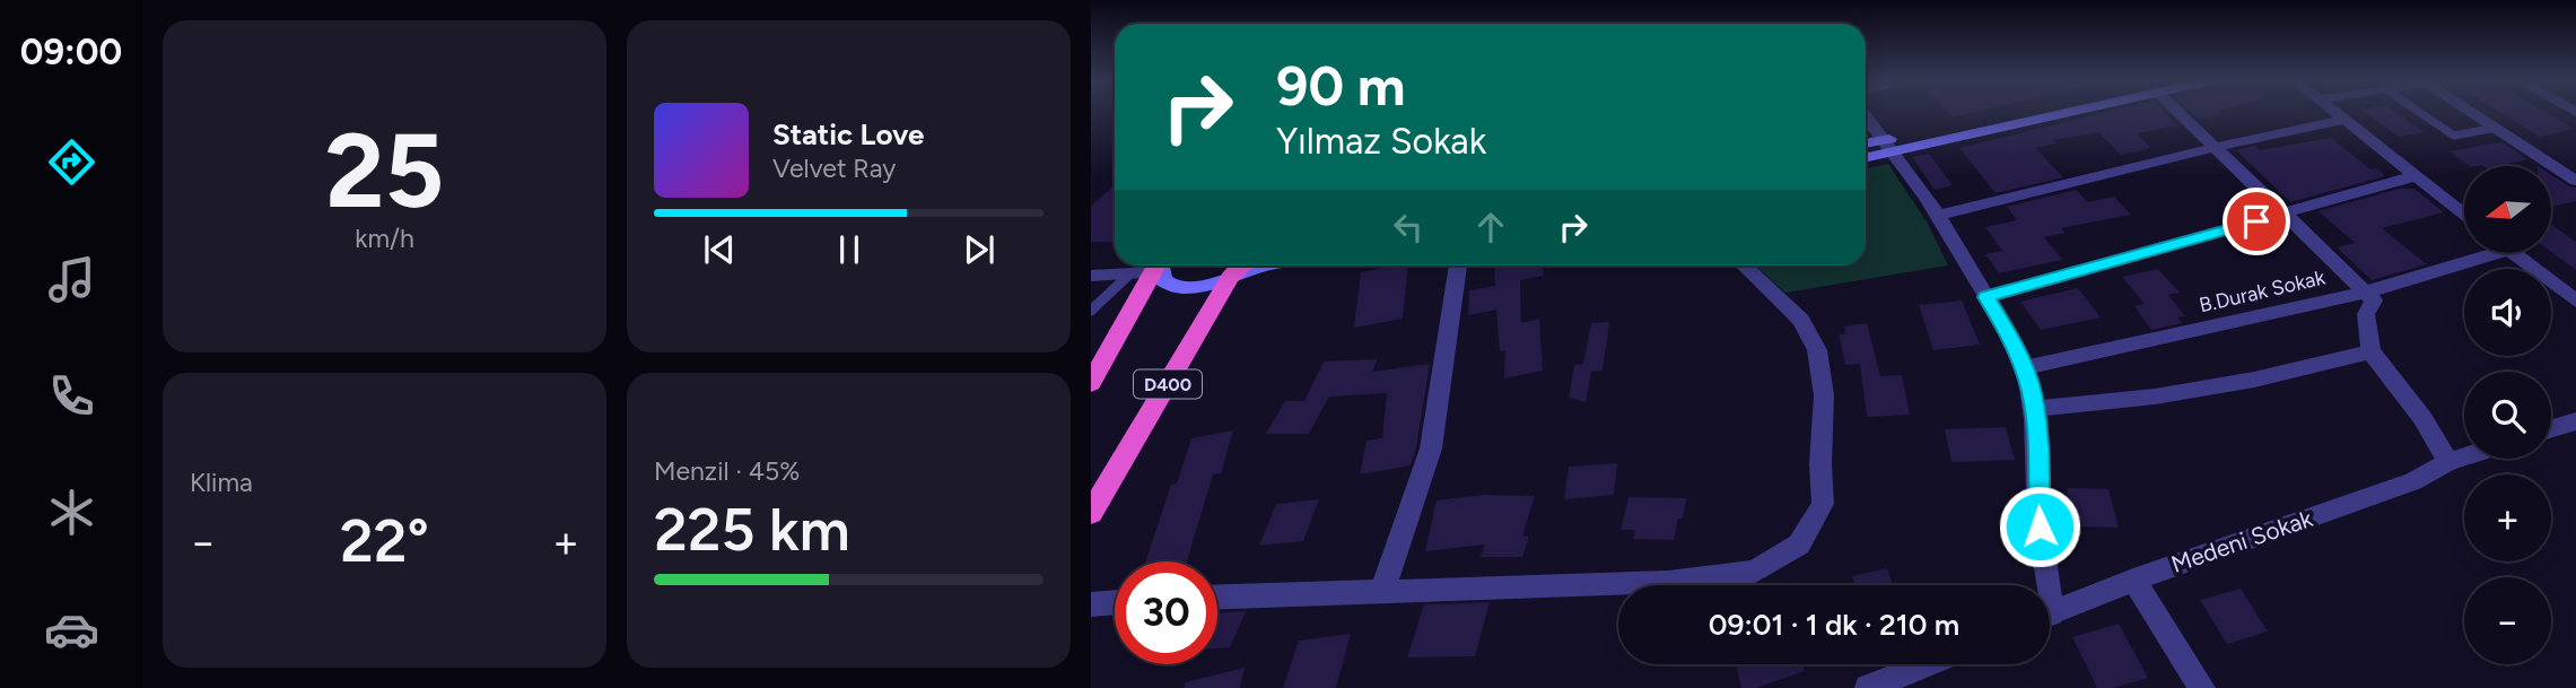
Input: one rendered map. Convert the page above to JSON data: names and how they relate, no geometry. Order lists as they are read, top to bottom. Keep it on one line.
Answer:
{"streets":{"highway":["D400"],"street":["B.Durak Sokak","Medeni Sokak"]},"north":"left","page":{"tabs":"09:00","tile":[["25","km/h"],"Klima",["Menzil · 45%","225 km"]],"turn":["90 m","Yılmaz Sokak"],"song":["Static Love","Velvet Ray"],"map_buttons":["+","−"],"heat":["−","22°","+"],"limit":"30","trip":"09:01 · 1 dk · 210 m"}}
